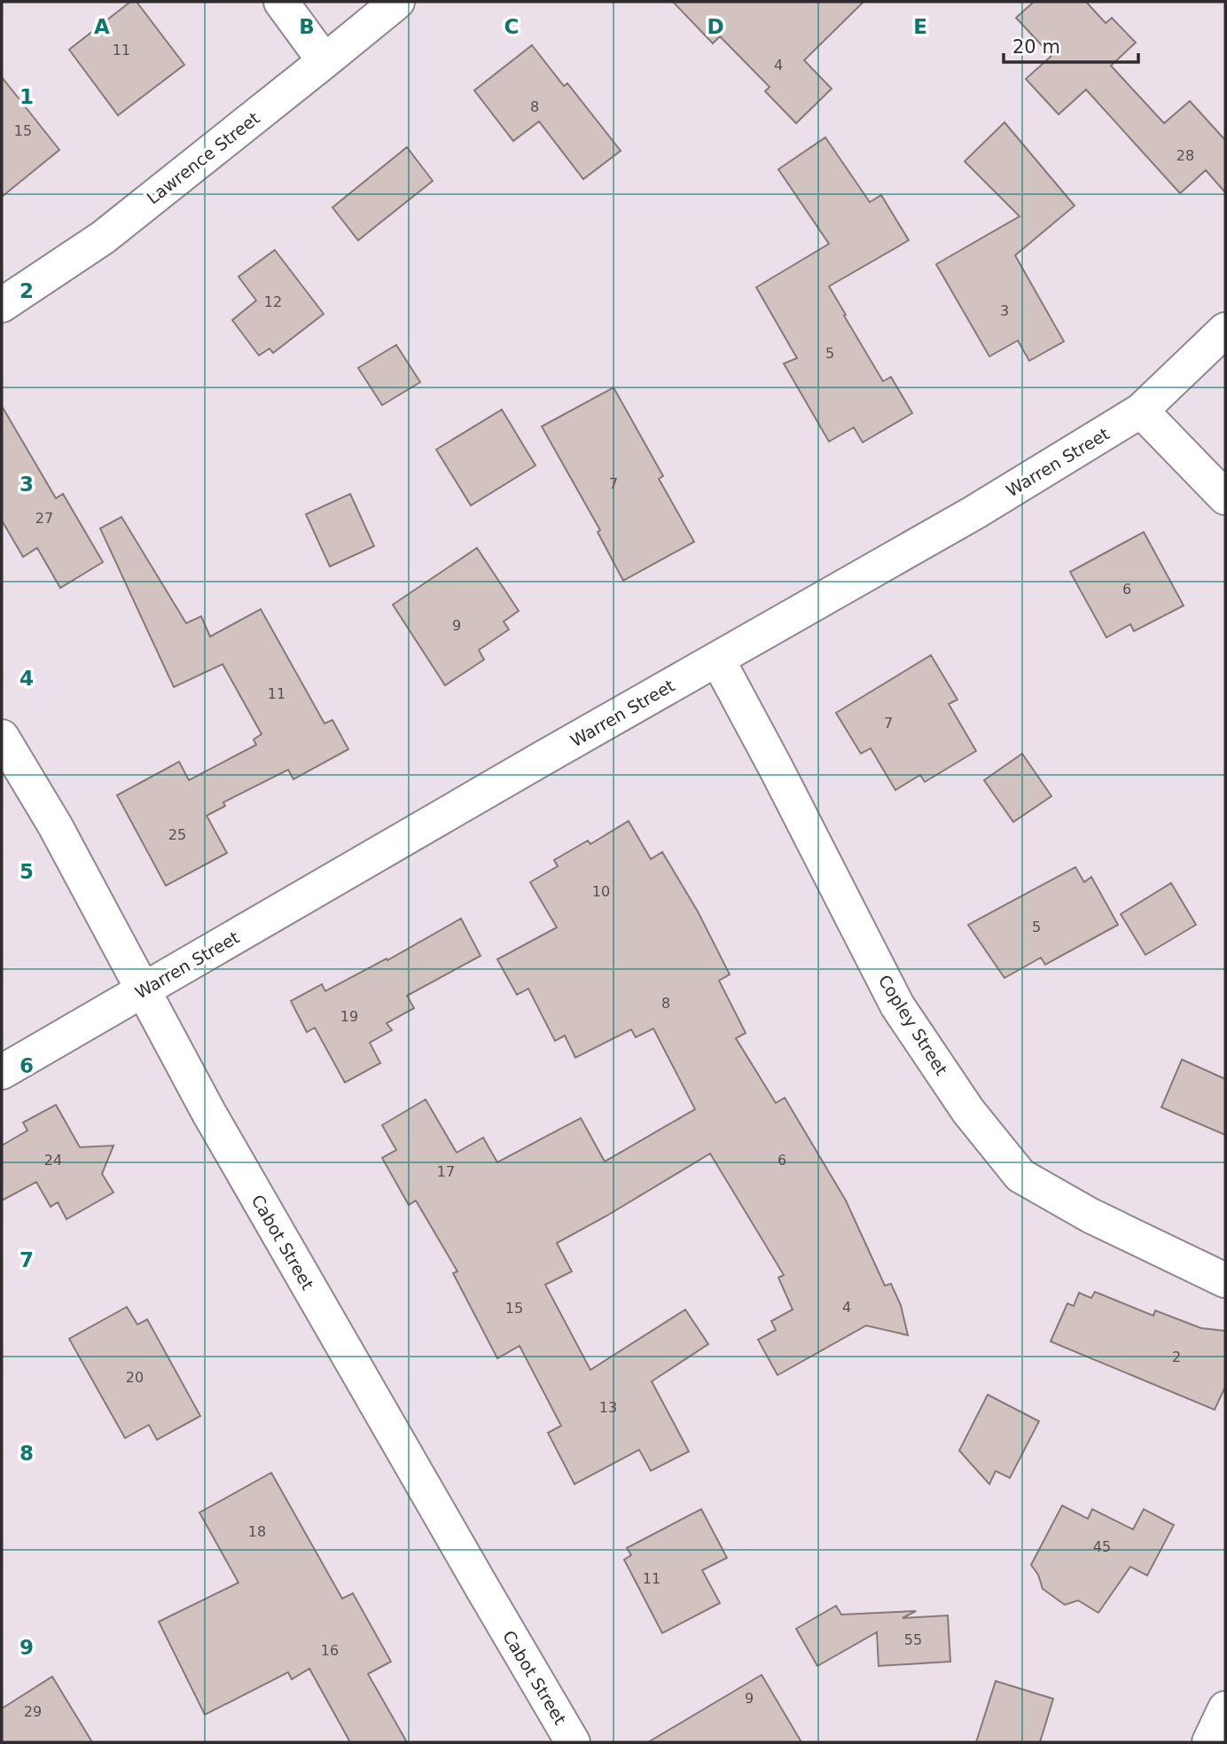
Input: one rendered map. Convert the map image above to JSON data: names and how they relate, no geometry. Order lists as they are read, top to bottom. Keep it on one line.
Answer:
{"streets":{"street":["Lawrence Street","Warren Street","Copley Street","Cabot Street"]},"crossings":[["Warren Street","Copley Street"],["Warren Street","Cabot Street"]],"house_numbers":["11","4","8","15","28","12","3","5","7","27","6","9","11","7","25","10","5","8","19","24","6","17","4","15","2","20","13","18","45","11","55","16","9","29"],"scale_bar":"20 m","grid":{"columns":["A","B","C","D","E"],"rows":["1","2","3","4","5","6","7","8","9"]}}
